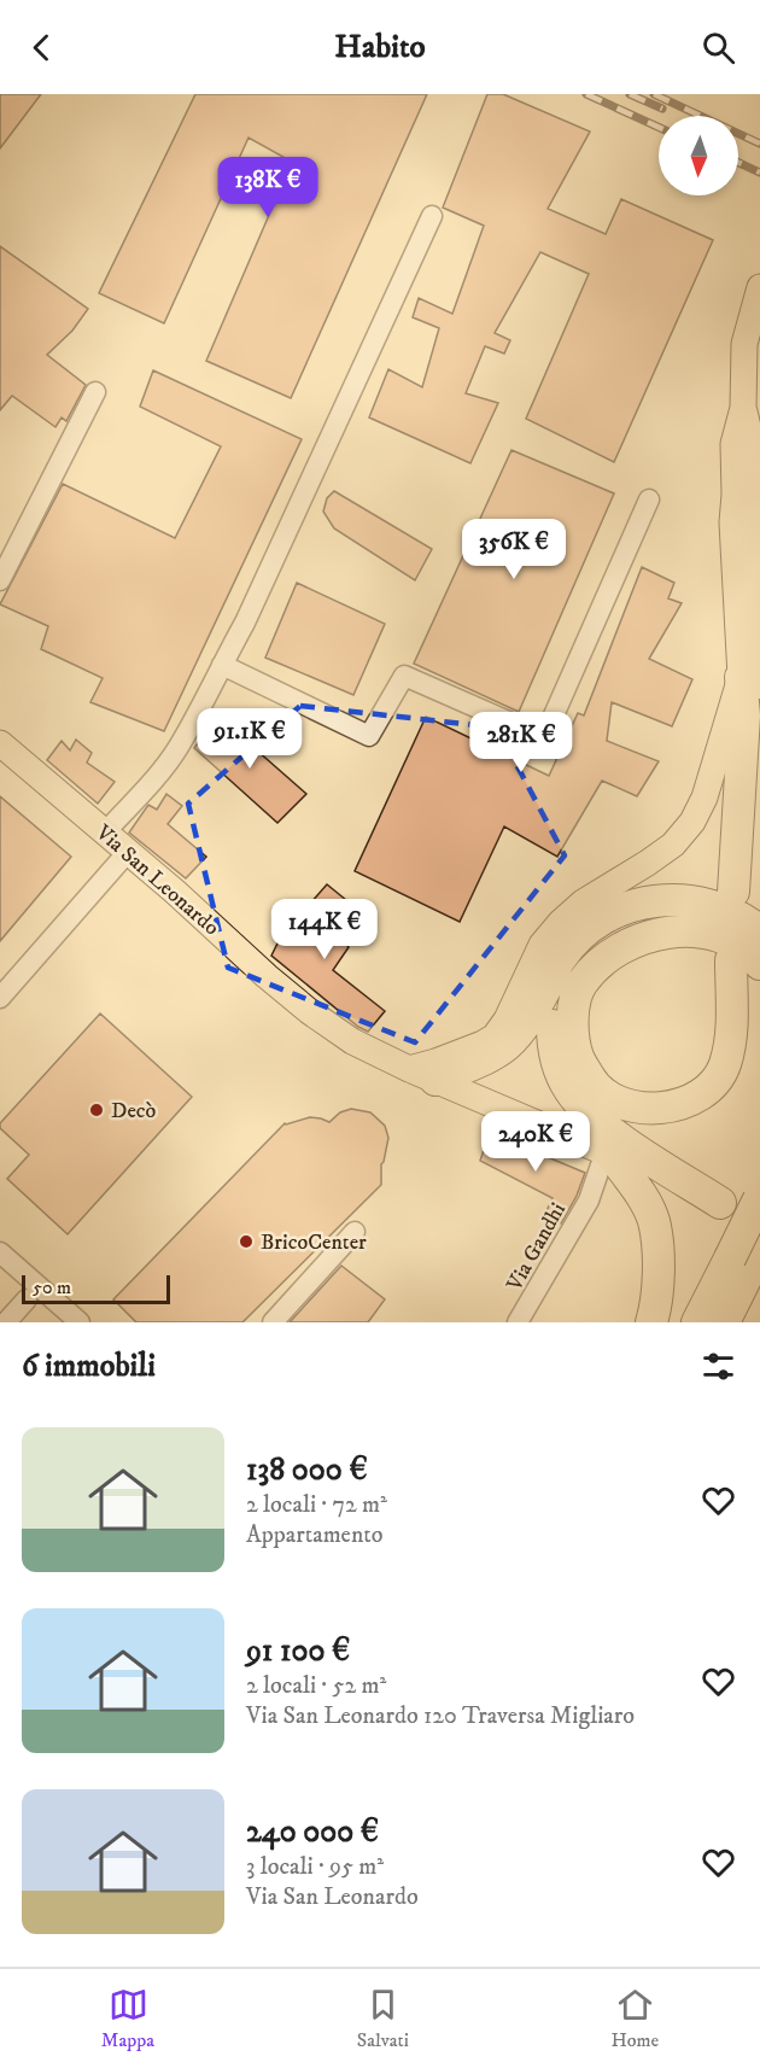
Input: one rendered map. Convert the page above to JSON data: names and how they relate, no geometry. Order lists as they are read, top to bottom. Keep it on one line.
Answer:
{"streets":{"main road":["Via San Leonardo"],"street":["Via Gandhi"]},"crossings":[["Via San Leonardo","Via Gandhi"]],"places":["Decò","BricoCenter"],"scale_bar":"50 m","north":"bottom","page":{"header":"Habito","price":["138K €","356K €","91.1K €","281K €","144K €","240K €"],"scale":"50 m","heading":"6 immobili","list":[{"name":"138 000 €","note":"2 locali · 72 m² · Appartamento"},{"name":"91 100 €","note":"2 locali · 52 m² · Via San Leonardo 120 Traversa Migliaro"},{"name":"240 000 €","note":"3 locali · 95 m² · Via San Leonardo"}],"tabs":["Mappa","Salvati","Home"]}}
